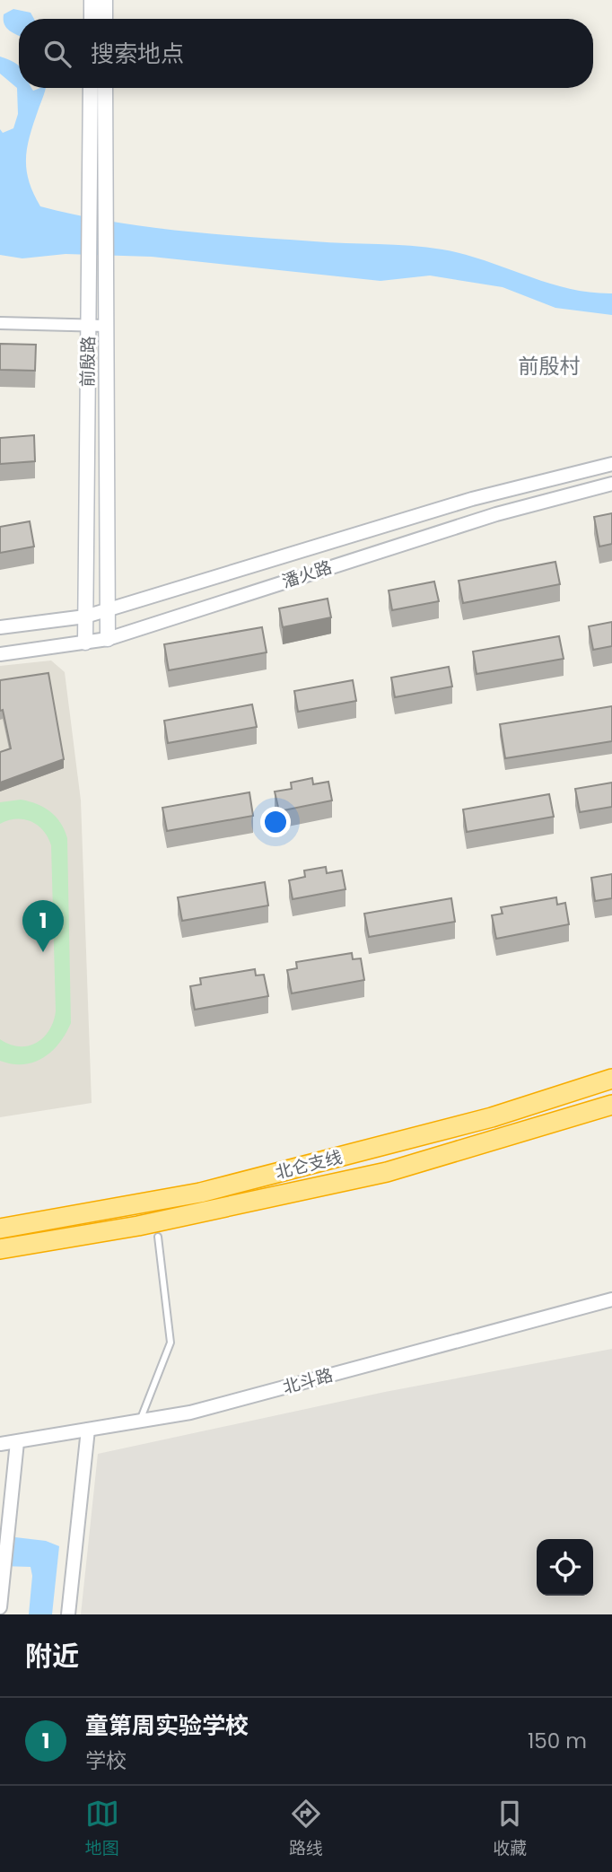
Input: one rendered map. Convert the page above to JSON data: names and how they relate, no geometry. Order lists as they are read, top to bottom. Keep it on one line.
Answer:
{"streets":{"highway":["北仑支线"],"main road":["前殷路"],"street":["潘火路","北斗路"]},"crossings":[["前殷路","潘火路"]],"districts":["前殷村"],"page":{"search":"搜索地点","pins":"1","heading":"附近","list":[{"mark":"1","name":"童第周实验学校","note":"学校","value":"150 m"}],"nav":["地图","路线","收藏"]}}
